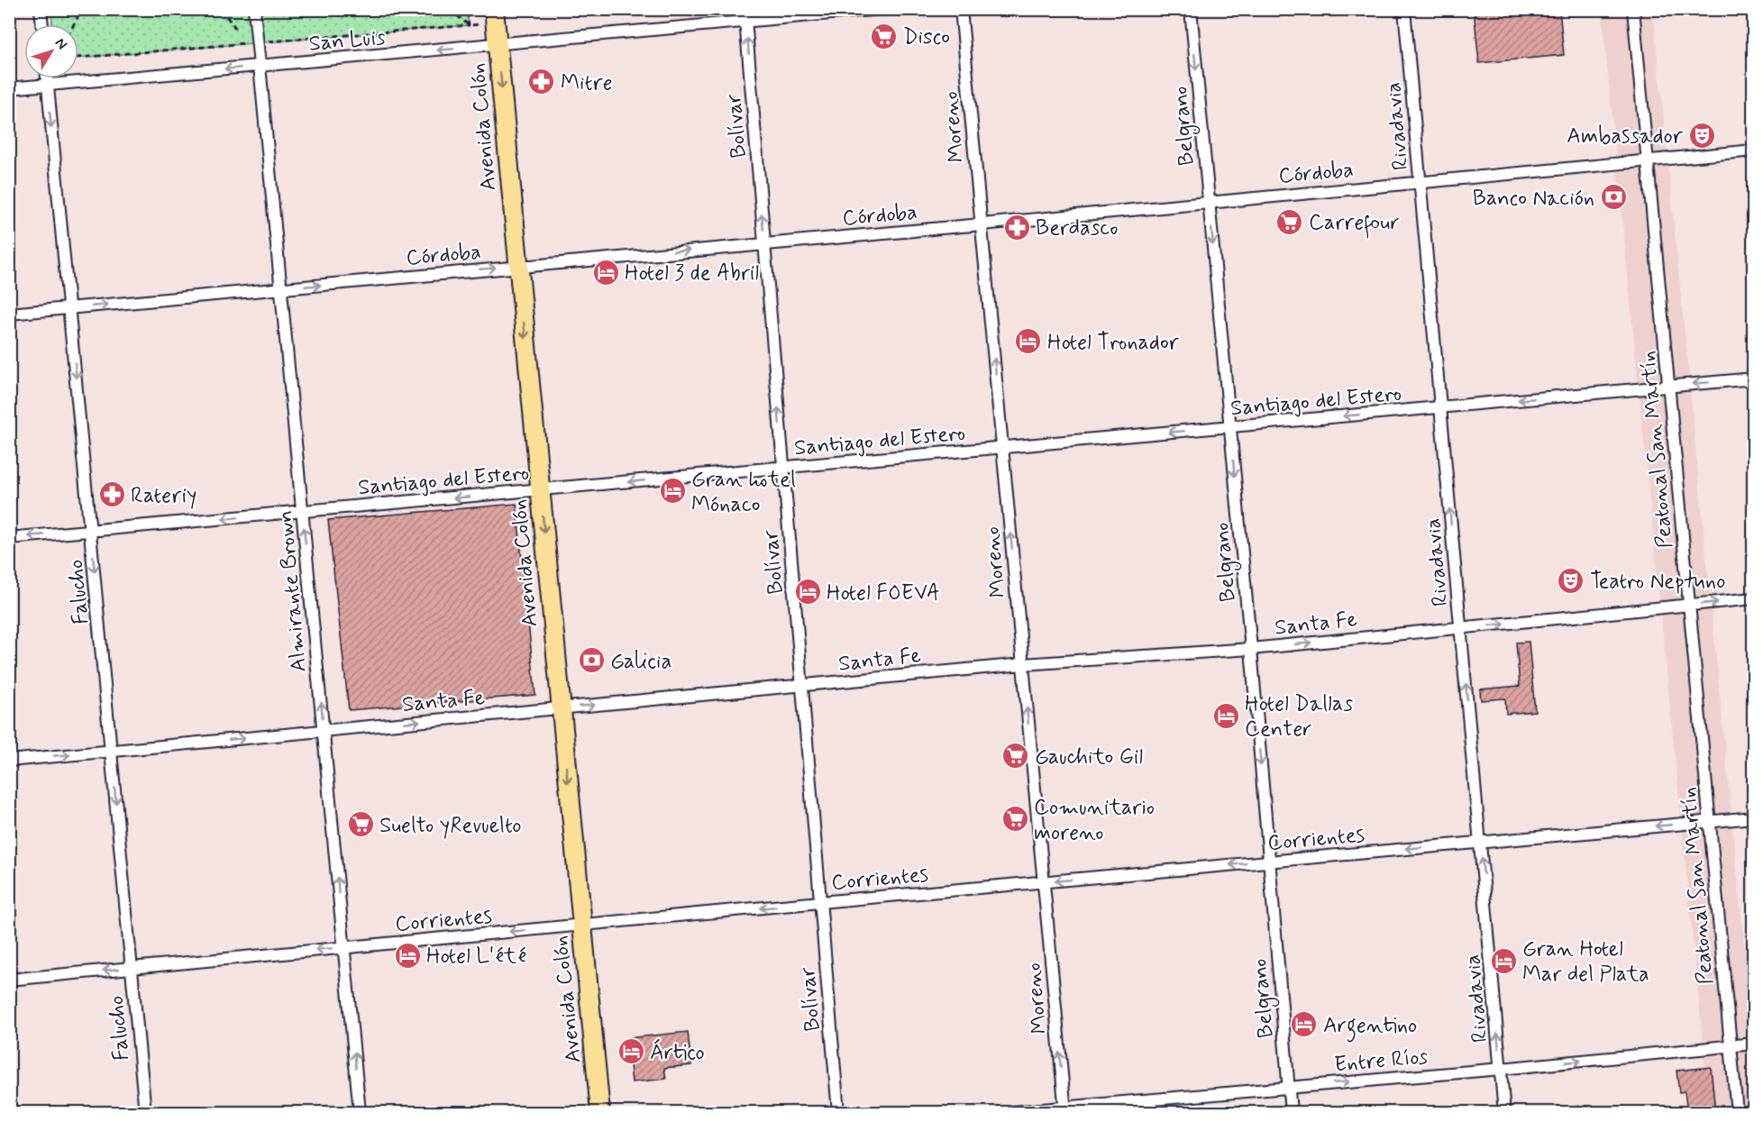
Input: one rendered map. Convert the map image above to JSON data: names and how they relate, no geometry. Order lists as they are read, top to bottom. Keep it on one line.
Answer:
{"streets":{"main road":["Avenida Colón"],"street":["San Luis","Bolívar","Belgrano","Rivadavia","Moreno","Córdoba","Santiago del Estero","Peatonal San Martín","Almirante Brown","Falucho","Santa Fe","Corrientes","Entre Ríos"]},"crossings":[["San Luis","Bolívar"],["San Luis","Avenida Colón"],["San Luis","Almirante Brown"],["San Luis","Falucho"],["Bolívar","Córdoba"],["Bolívar","Santiago del Estero"],["Bolívar","Santa Fe"],["Bolívar","Corrientes"],["Belgrano","Córdoba"],["Belgrano","Santiago del Estero"],["Belgrano","Santa Fe"],["Belgrano","Corrientes"],["Belgrano","Entre Ríos"],["Rivadavia","Córdoba"],["Rivadavia","Santiago del Estero"],["Rivadavia","Santa Fe"],["Rivadavia","Corrientes"],["Rivadavia","Entre Ríos"],["Avenida Colón","Córdoba"],["Avenida Colón","Santiago del Estero"],["Avenida Colón","Santa Fe"],["Avenida Colón","Corrientes"],["Moreno","Córdoba"],["Moreno","Santiago del Estero"],["Moreno","Santa Fe"],["Moreno","Corrientes"],["Moreno","Entre Ríos"],["Córdoba","Peatonal San Martín"],["Córdoba","Almirante Brown"],["Córdoba","Falucho"],["Santiago del Estero","Peatonal San Martín"],["Santiago del Estero","Almirante Brown"],["Santiago del Estero","Falucho"],["Peatonal San Martín","Santa Fe"],["Peatonal San Martín","Corrientes"],["Peatonal San Martín","Entre Ríos"],["Almirante Brown","Santa Fe"],["Almirante Brown","Corrientes"],["Falucho","Santa Fe"],["Falucho","Corrientes"]],"one_way":["San Luis","Bolívar","Belgrano","Rivadavia","Avenida Colón","Moreno","Córdoba","Santiago del Estero","Almirante Brown","Falucho","Santa Fe","Corrientes","Entre Ríos"],"places":{"supermarket":["Disco","Carrefour","Gauchito Gil","Comunitario moreno","Suelto yRevuelto"],"pharmacy":["Mitre","Berdasco","Rateriy"],"theatre":["Ambassador","Teatro Neptuno"],"bank":["Banco Nación","Galicia"],"hotel":["Hotel 3 de Abril","Hotel Tronador","Gran hotel Mónaco","Hotel FOEVA","Hotel Dallas Center","Hotel L'été","Gran Hotel Mar del Plata","Argentino","Ártico"]},"north":"top right"}
